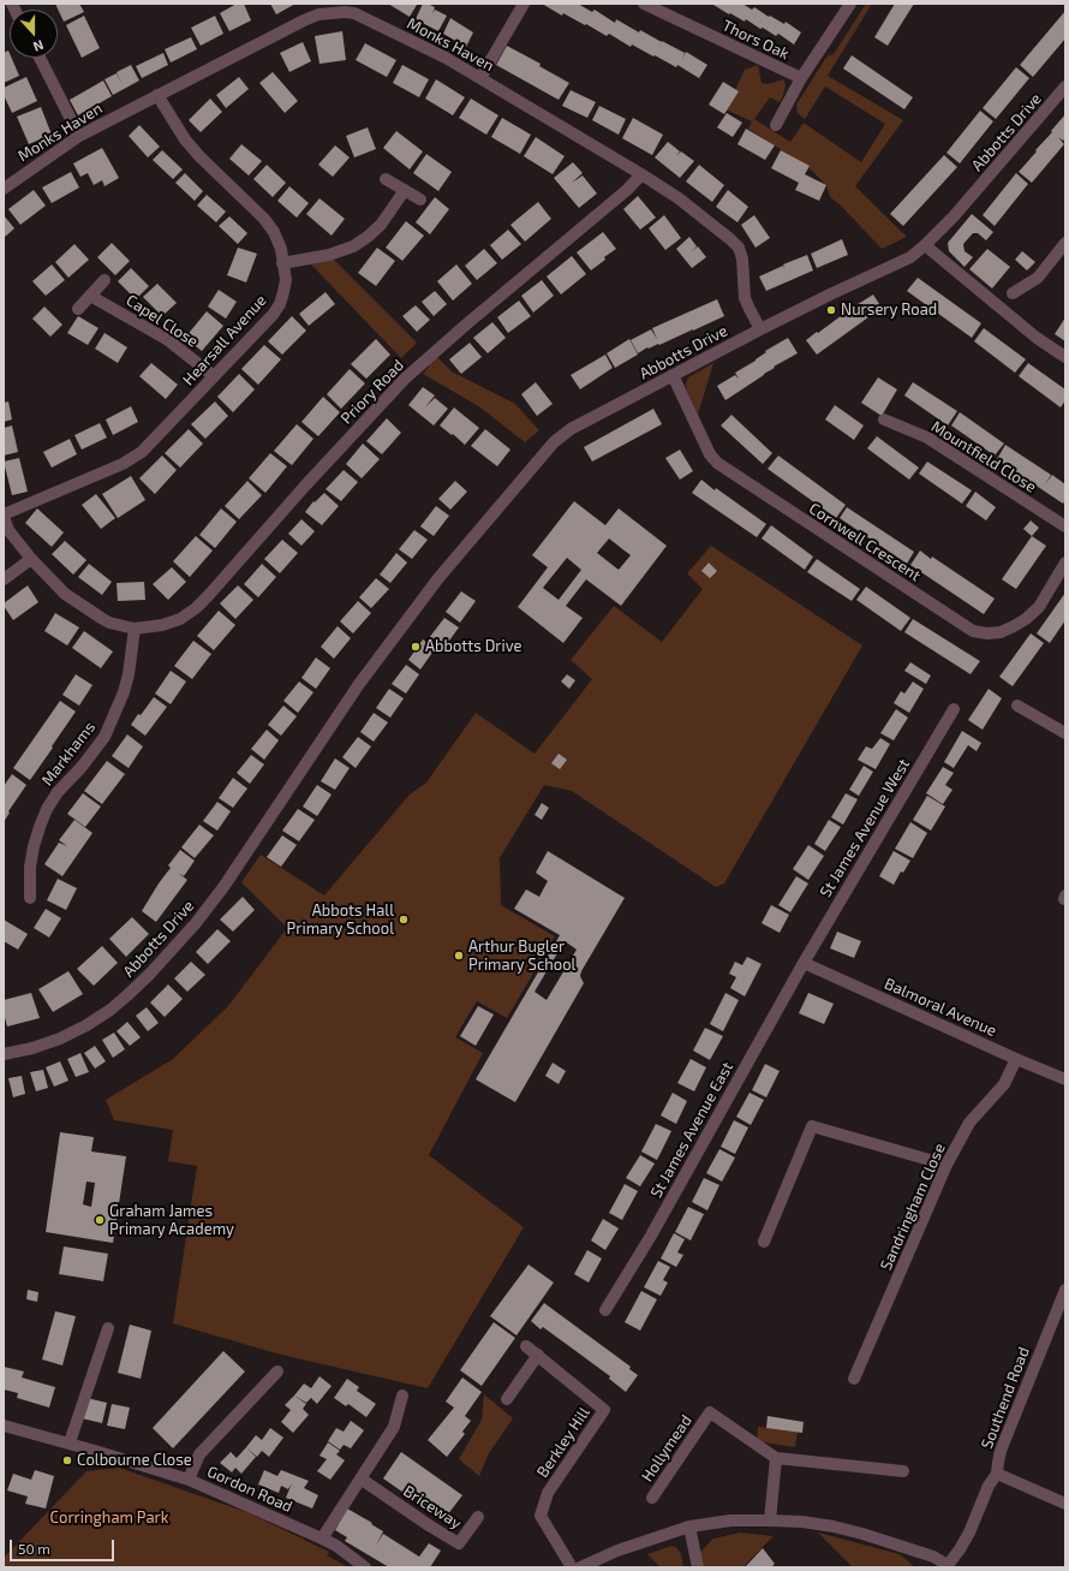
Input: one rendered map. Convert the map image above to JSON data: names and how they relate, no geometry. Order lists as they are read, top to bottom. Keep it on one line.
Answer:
{"streets":{"street":["Thors Oak","Monks Haven","Abbotts Drive","Capel Close","Hearsall Avenue","Priory Road","Mountfield Close","Cornwell Crescent","Markhams","St James Avenue West","Balmoral Avenue","St James Avenue East","Sandringham Close","Southend Road","Berkley Hill","Hollymead","Gordon Road","Briceway"]},"crossings":[["Monks Haven","Abbotts Drive"],["Monks Haven","Hearsall Avenue"],["Monks Haven","Priory Road"],["Abbotts Drive","Cornwell Crescent"],["Capel Close","Hearsall Avenue"],["Priory Road","Markhams"],["St James Avenue West","Balmoral Avenue"],["St James Avenue West","St James Avenue East"],["Balmoral Avenue","St James Avenue East"],["Balmoral Avenue","Sandringham Close"]],"parks":["Corringham Park"],"places":["Nursery Road","Abbotts Drive","Abbots Hall Primary School","Arthur Bugler Primary School","Graham James Primary Academy","Colbourne Close"],"scale_bar":"50 m","north":"bottom"}
